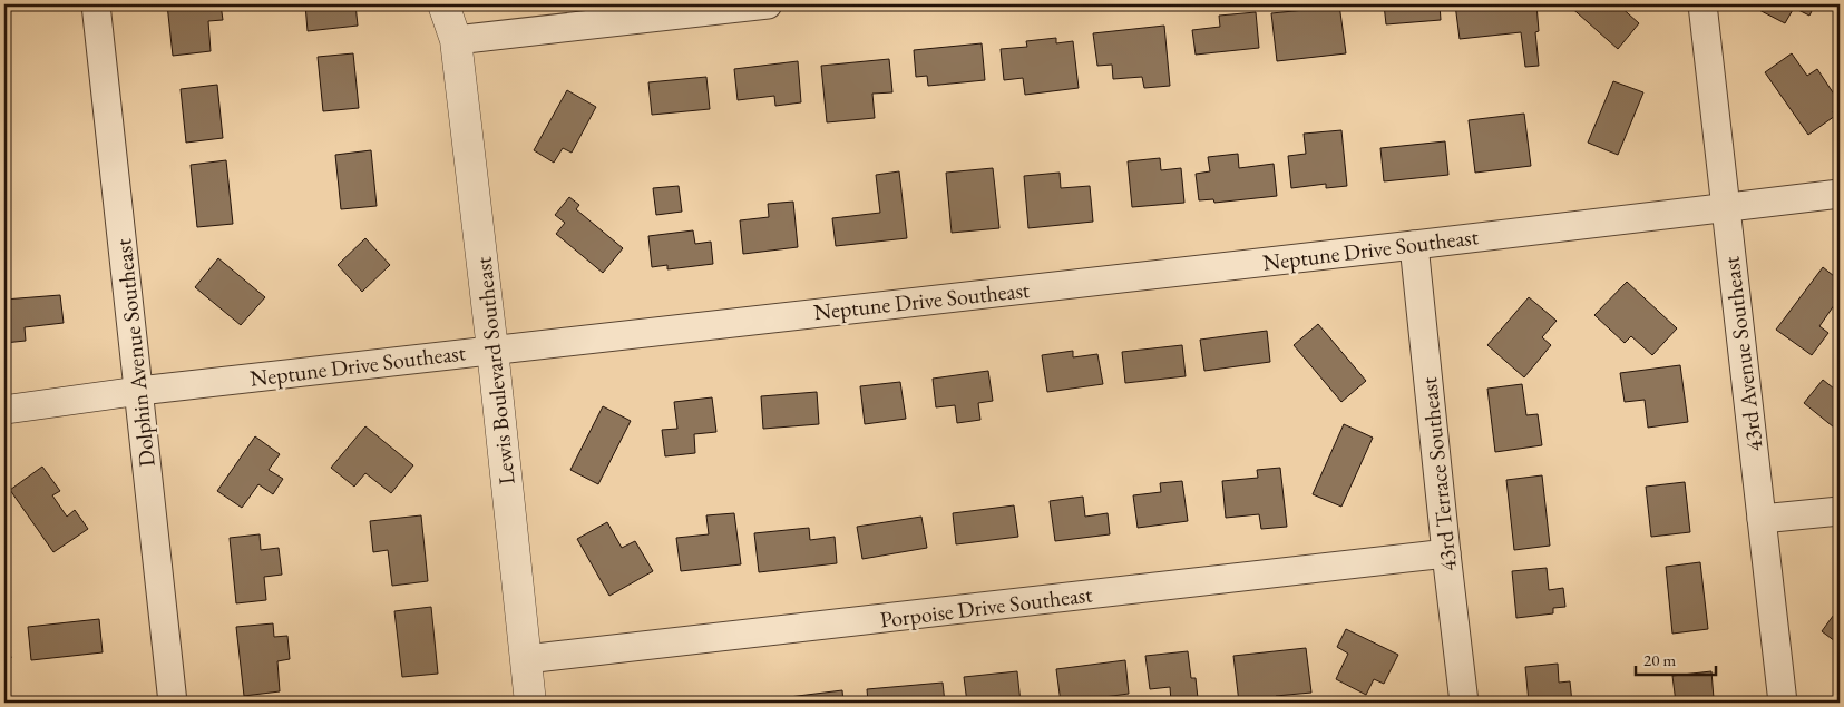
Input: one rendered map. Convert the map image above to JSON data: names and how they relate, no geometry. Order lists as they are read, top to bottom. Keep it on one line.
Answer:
{"streets":{"street":["Neptune Drive Southeast","Dolphin Avenue Southeast","43rd Avenue Southeast","Lewis Boulevard Southeast","43rd Terrace Southeast","Porpoise Drive Southeast"]},"crossings":[["Neptune Drive Southeast","Dolphin Avenue Southeast"],["Neptune Drive Southeast","43rd Avenue Southeast"],["Neptune Drive Southeast","Lewis Boulevard Southeast"],["Neptune Drive Southeast","43rd Terrace Southeast"],["Lewis Boulevard Southeast","Porpoise Drive Southeast"],["43rd Terrace Southeast","Porpoise Drive Southeast"]],"scale_bar":"20 m"}
